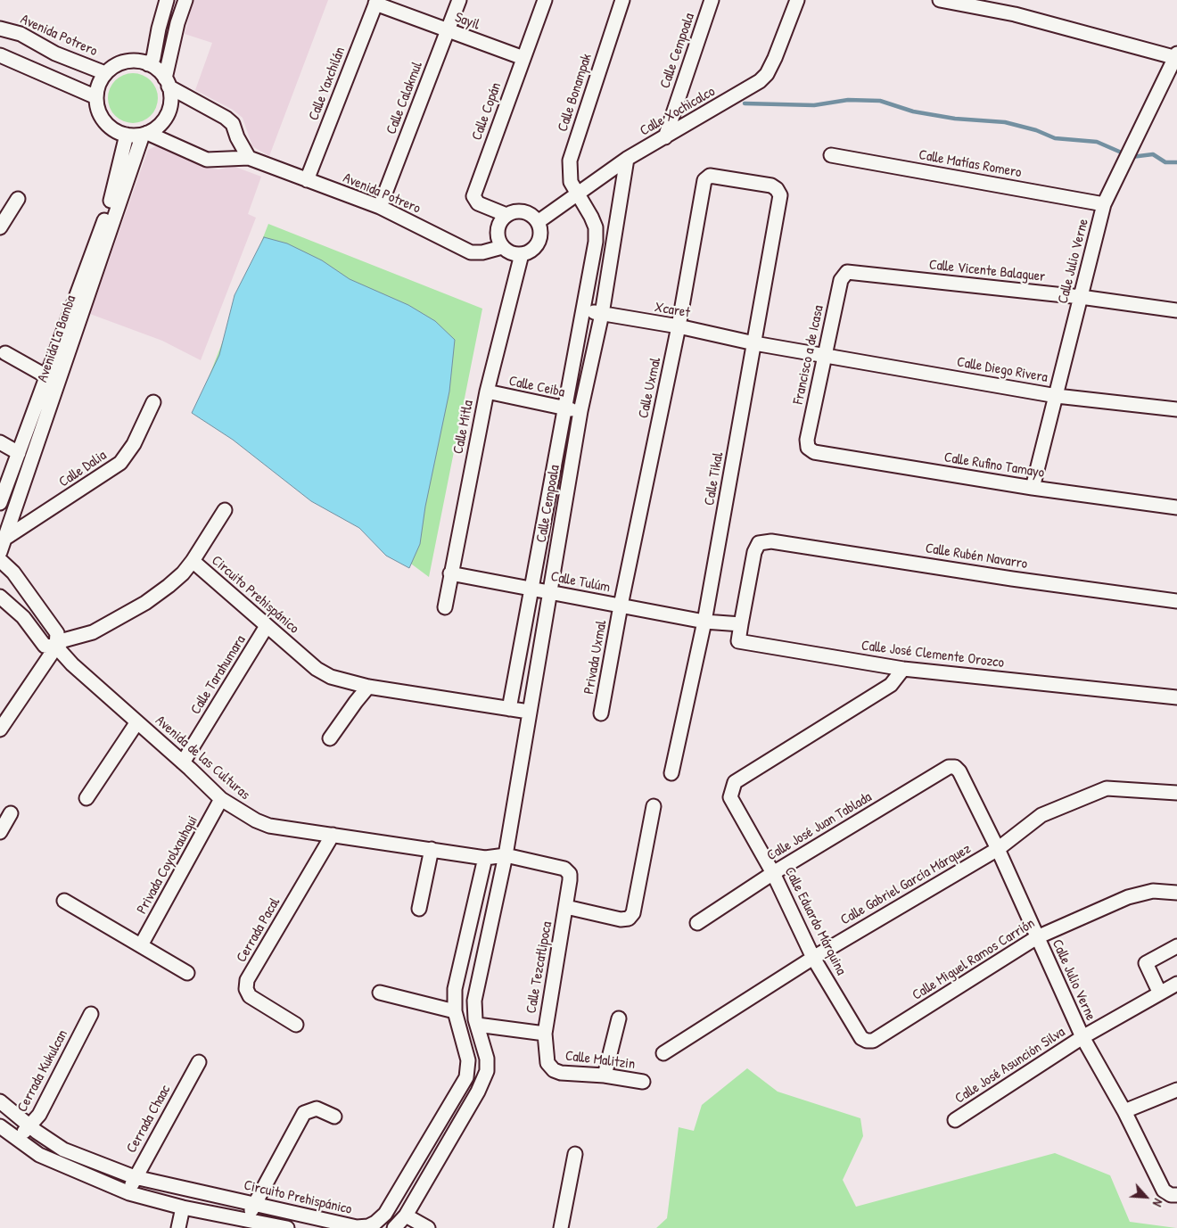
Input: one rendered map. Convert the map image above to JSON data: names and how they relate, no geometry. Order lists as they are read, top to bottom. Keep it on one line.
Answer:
{"streets":{"street":["Sayil","Avenida Potrero","Calle Cempoala","Calle Yaxchilán","Calle Bonampak","Calle Calakmul","Calle Copán","Calle Xochicalco","Calle Matías Romero","Calle Julio Verne","Calle Vicente Balaguer","Xcaret","Avenida La Bamba","Francisco a de Icasa","Calle Diego Rivera","Calle Ceiba","Calle Uxmal","Calle Mitla","Calle Rufino Tamayo","Calle Dalia","Calle Tikal","Calle Rubén Navarro","Calle Tulúm","Circuito Prehispánico","Calle José Clemente Orozco","Privada Uxmal","Calle Tarahumara","Avenida de las Culturas","Calle José Juan Tablada","Privada Coyolxauhqui","Calle Gabriel García Márquez","Calle Eduardo Márquina","Cerrada Pacal","Calle Miguel Ramos Carrión","Calle Tezcatlipoca","Calle Malitzin","Calle José Asunción Silva","Cerrada Kukulcan","Cerrada Chaac"]},"crossings":[["Sayil","Calle Yaxchilán"],["Sayil","Calle Calakmul"],["Sayil","Calle Copán"],["Avenida Potrero","Calle Yaxchilán"],["Avenida Potrero","Calle Calakmul"],["Avenida Potrero","Calle Copán"],["Avenida Potrero","Calle Xochicalco"],["Avenida Potrero","Avenida La Bamba"],["Avenida Potrero","Calle Mitla"],["Calle Cempoala","Calle Bonampak"],["Calle Cempoala","Calle Xochicalco"],["Calle Cempoala","Xcaret"],["Calle Cempoala","Calle Ceiba"],["Calle Cempoala","Calle Tulúm"],["Calle Cempoala","Circuito Prehispánico"],["Calle Cempoala","Avenida de las Culturas"],["Calle Bonampak","Calle Xochicalco"],["Calle Copán","Calle Xochicalco"],["Calle Copán","Calle Mitla"],["Calle Xochicalco","Calle Mitla"],["Calle Matías Romero","Calle Julio Verne"],["Calle Julio Verne","Calle Vicente Balaguer"],["Calle Julio Verne","Calle Diego Rivera"],["Calle Julio Verne","Calle Rufino Tamayo"],["Calle Julio Verne","Calle José Juan Tablada"],["Calle Julio Verne","Calle Gabriel García Márquez"],["Calle Julio Verne","Calle Miguel Ramos Carrión"],["Calle Julio Verne","Calle José Asunción Silva"],["Calle Vicente Balaguer","Francisco a de Icasa"],["Xcaret","Francisco a de Icasa"],["Xcaret","Calle Diego Rivera"],["Xcaret","Calle Uxmal"],["Xcaret","Calle Tikal"],["Avenida La Bamba","Calle Dalia"],["Francisco a de Icasa","Calle Diego Rivera"],["Francisco a de Icasa","Calle Rufino Tamayo"],["Calle Ceiba","Calle Mitla"],["Calle Uxmal","Calle Tikal"],["Calle Uxmal","Calle Tulúm"],["Calle Uxmal","Privada Uxmal"],["Calle Mitla","Calle Tulúm"],["Calle Tikal","Calle Tulúm"],["Calle Rubén Navarro","Calle José Clemente Orozco"],["Calle Tulúm","Privada Uxmal"],["Circuito Prehispánico","Calle Tarahumara"],["Circuito Prehispánico","Avenida de las Culturas"],["Circuito Prehispánico","Cerrada Kukulcan"],["Circuito Prehispánico","Cerrada Chaac"],["Calle José Clemente Orozco","Calle Eduardo Márquina"],["Calle Tarahumara","Avenida de las Culturas"],["Avenida de las Culturas","Privada Coyolxauhqui"],["Avenida de las Culturas","Cerrada Pacal"],["Avenida de las Culturas","Calle Tezcatlipoca"],["Calle José Juan Tablada","Calle Eduardo Márquina"],["Calle Gabriel García Márquez","Calle Eduardo Márquina"],["Calle Eduardo Márquina","Calle Miguel Ramos Carrión"],["Calle Tezcatlipoca","Calle Malitzin"]],"north":"bottom right"}
